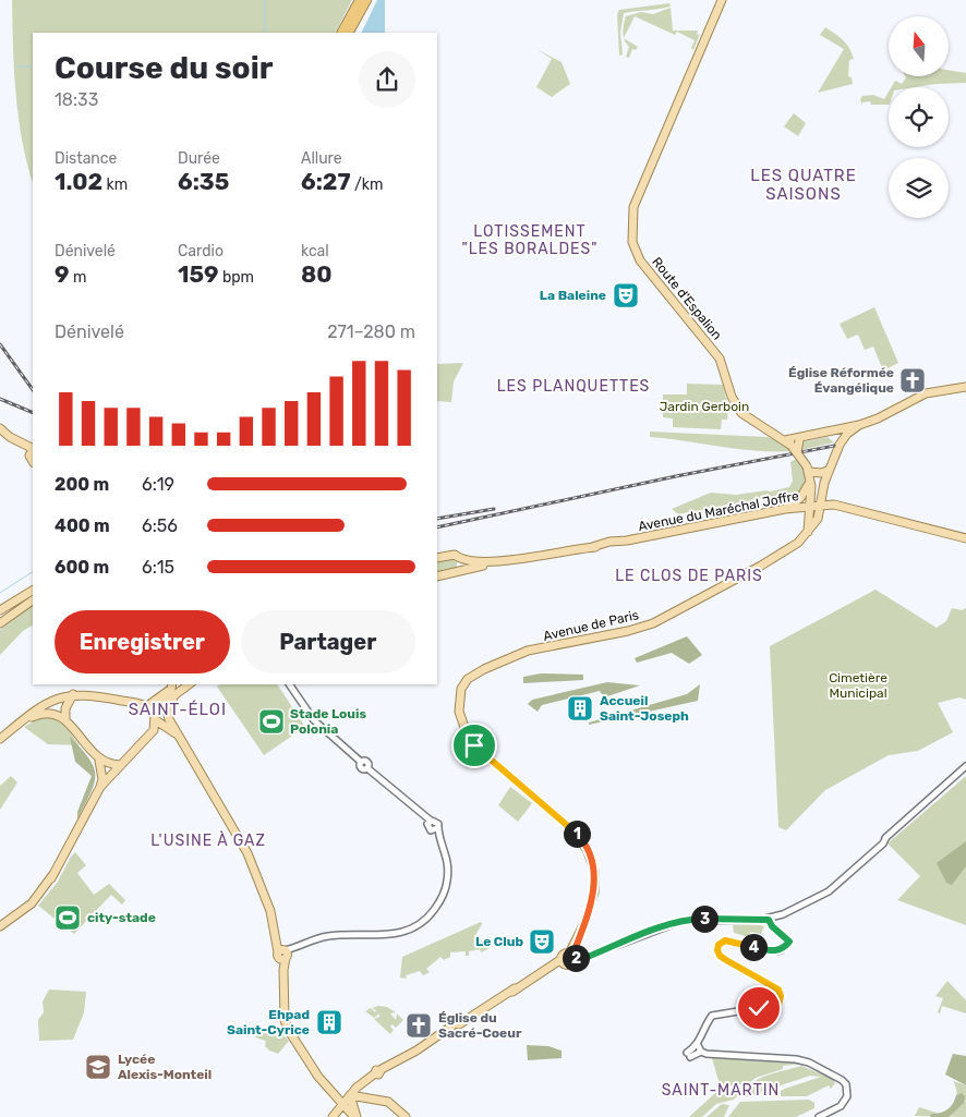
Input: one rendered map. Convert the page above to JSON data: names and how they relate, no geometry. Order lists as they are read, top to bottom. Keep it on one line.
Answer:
{"streets":{"main road":["Route d'Espalion","Avenue du Maréchal Joffre","Avenue de Paris"]},"crossings":[["Avenue du Maréchal Joffre","Avenue de Paris"]],"districts":["LES QUATRE SAISONS","LOTISSEMENT \"LES BORALDES\"","LES PLANQUETTES","LE CLOS DE PARIS","SAINT-ÉLOI","L'USINE À GAZ","SAINT-MARTIN"],"parks":["Jardin Gerboin","Cimetière Municipal"],"places":{"theatre":["La Baleine","Le Club"],"church":["Église Réformée Évangélique","Église du Sacré-Coeur"],"building":["Accueil Saint-Joseph","Ehpad Saint-Cyrice"],"sports":["Stade Louis Polonia","city-stade"],"school or university":["Lycée Alexis-Monteil"]},"north":"top","page":{"heading":["Course du soir","18:33"],"stats":[["Distance","1.02 km"],["Durée","6:35"],["Allure","6:27 /km"],["Dénivelé","9 m"],["Cardio","159 bpm"],["kcal","80"]],"chart":["Dénivelé","271–280 m"],"list":[{"name":"200 m","note":"6:19"},{"name":"400 m","note":"6:56"},{"name":"600 m","note":"6:15"}],"buttons":["Enregistrer","Partager"],"pins":["1","3","4","2"]}}
